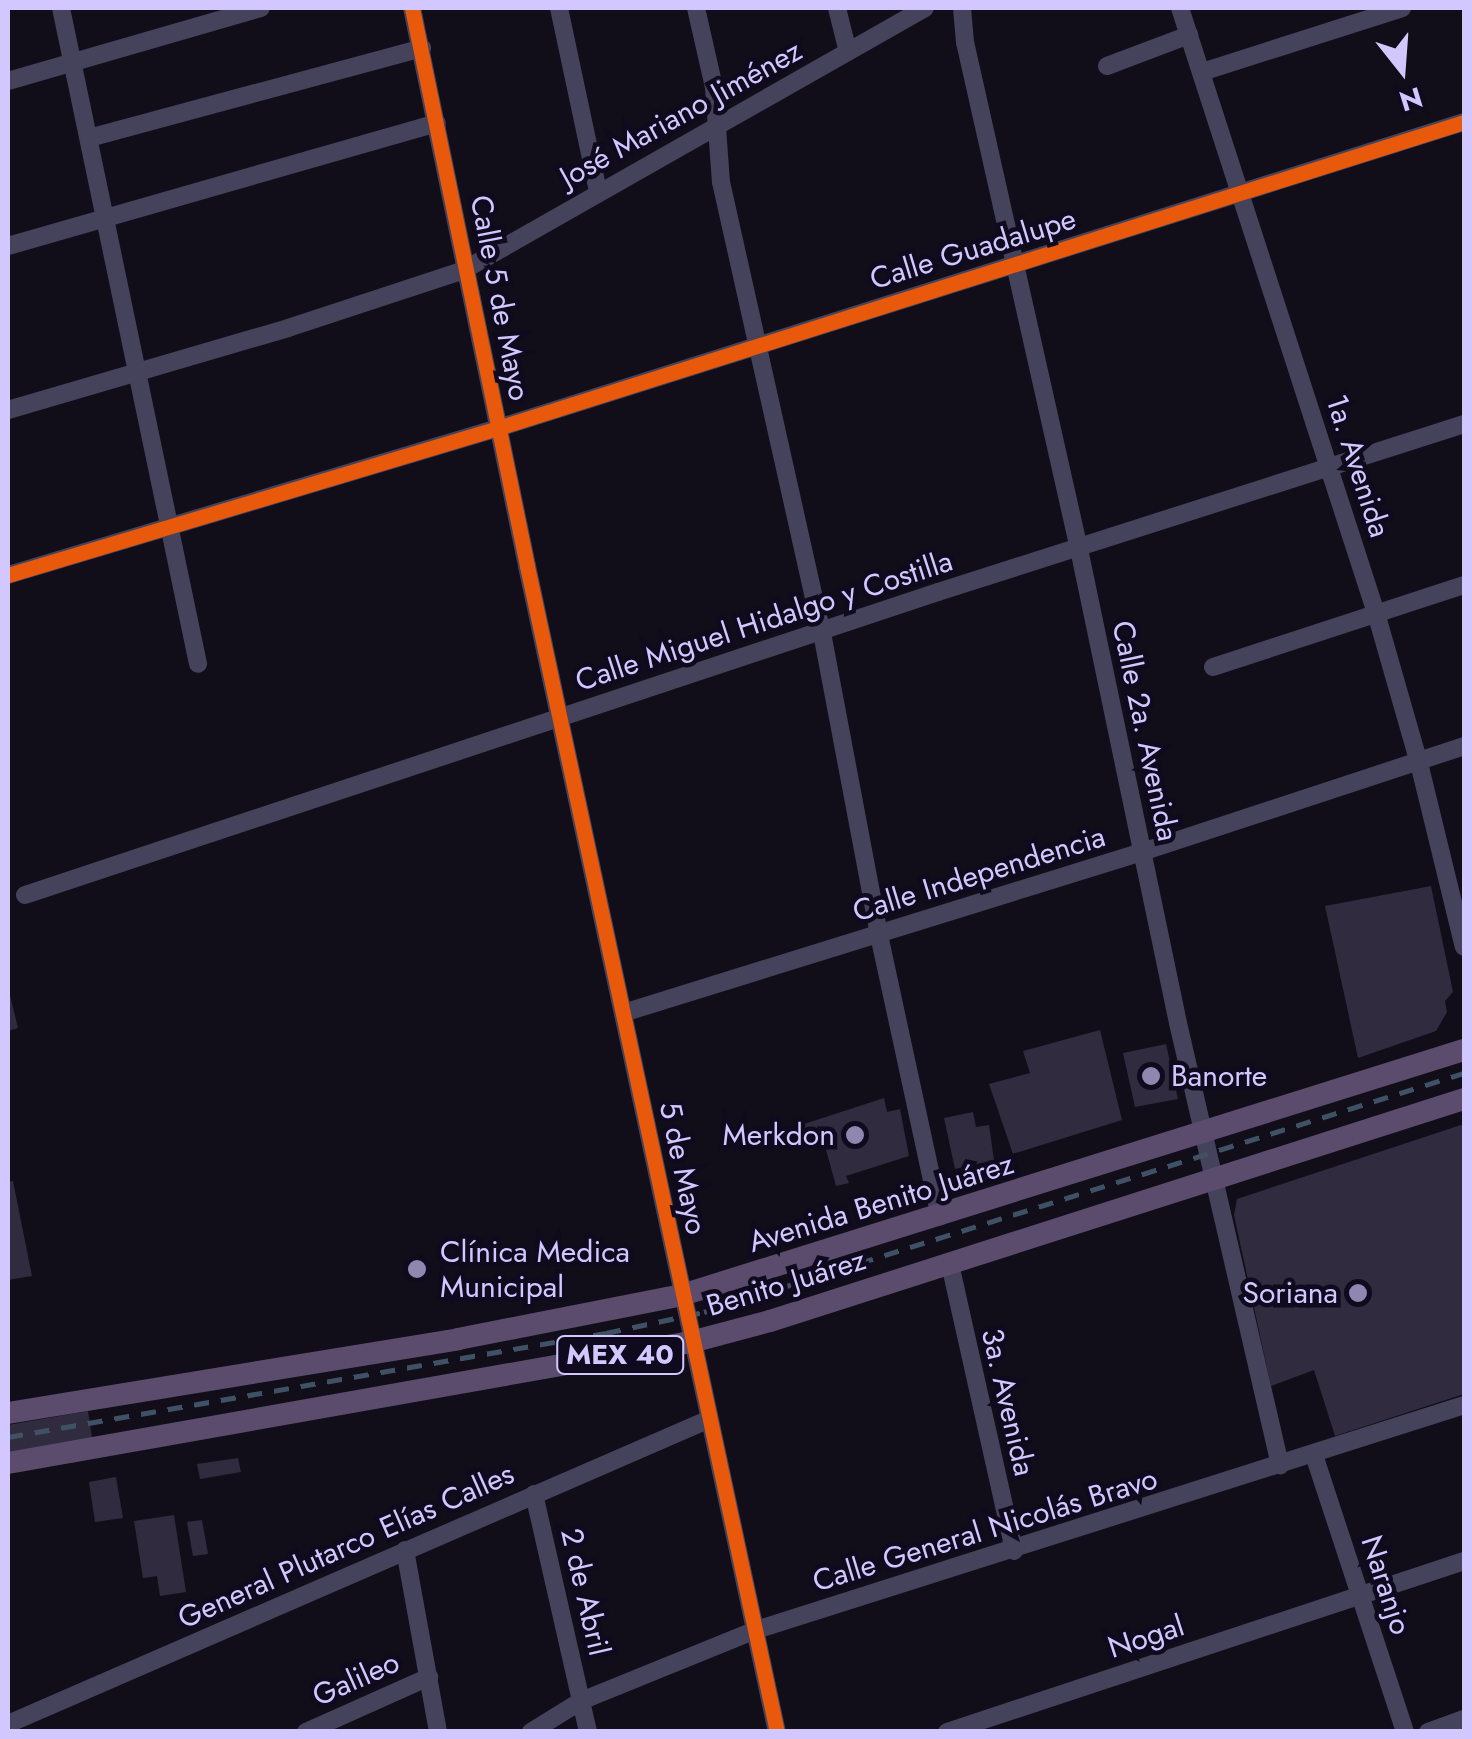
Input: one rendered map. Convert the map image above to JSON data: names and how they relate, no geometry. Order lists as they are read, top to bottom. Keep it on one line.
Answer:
{"streets":{"main road":["Avenida Benito Juárez","Benito Juárez","MEX 40"],"street":["José Mariano Jiménez","Calle Guadalupe","Calle 5 de Mayo","1a. Avenida","Calle Miguel Hidalgo y Costilla","Calle 2a. Avenida","Calle Independencia","5 de Mayo","3a. Avenida","Calle General Nicolás Bravo","General Plutarco Elías Calles","Naranjo","2 de Abril","Nogal","Galileo"]},"crossings":[["José Mariano Jiménez","Calle 5 de Mayo"],["Calle Guadalupe","Calle 5 de Mayo"],["Calle Guadalupe","1a. Avenida"],["Calle Guadalupe","Calle 2a. Avenida"],["Calle 5 de Mayo","Calle Miguel Hidalgo y Costilla"],["Calle 5 de Mayo","5 de Mayo"],["1a. Avenida","Calle Miguel Hidalgo y Costilla"],["1a. Avenida","Calle Independencia"],["Calle Miguel Hidalgo y Costilla","Calle 2a. Avenida"],["Calle Miguel Hidalgo y Costilla","5 de Mayo"],["Calle 2a. Avenida","Calle Independencia"],["Calle 2a. Avenida","Avenida Benito Juárez"],["Calle 2a. Avenida","Benito Juárez"],["Calle 2a. Avenida","MEX 40"],["Calle 2a. Avenida","Calle General Nicolás Bravo"],["Calle Independencia","5 de Mayo"],["5 de Mayo","Avenida Benito Juárez"],["5 de Mayo","Benito Juárez"],["5 de Mayo","Calle General Nicolás Bravo"],["5 de Mayo","General Plutarco Elías Calles"],["Benito Juárez","MEX 40"],["Benito Juárez","3a. Avenida"],["3a. Avenida","Calle General Nicolás Bravo"],["Calle General Nicolás Bravo","Naranjo"],["Calle General Nicolás Bravo","2 de Abril"],["General Plutarco Elías Calles","2 de Abril"],["Naranjo","Nogal"]],"places":["Banorte","Merkdon","Clínica Medica Municipal","Soriana"],"north":"bottom"}
